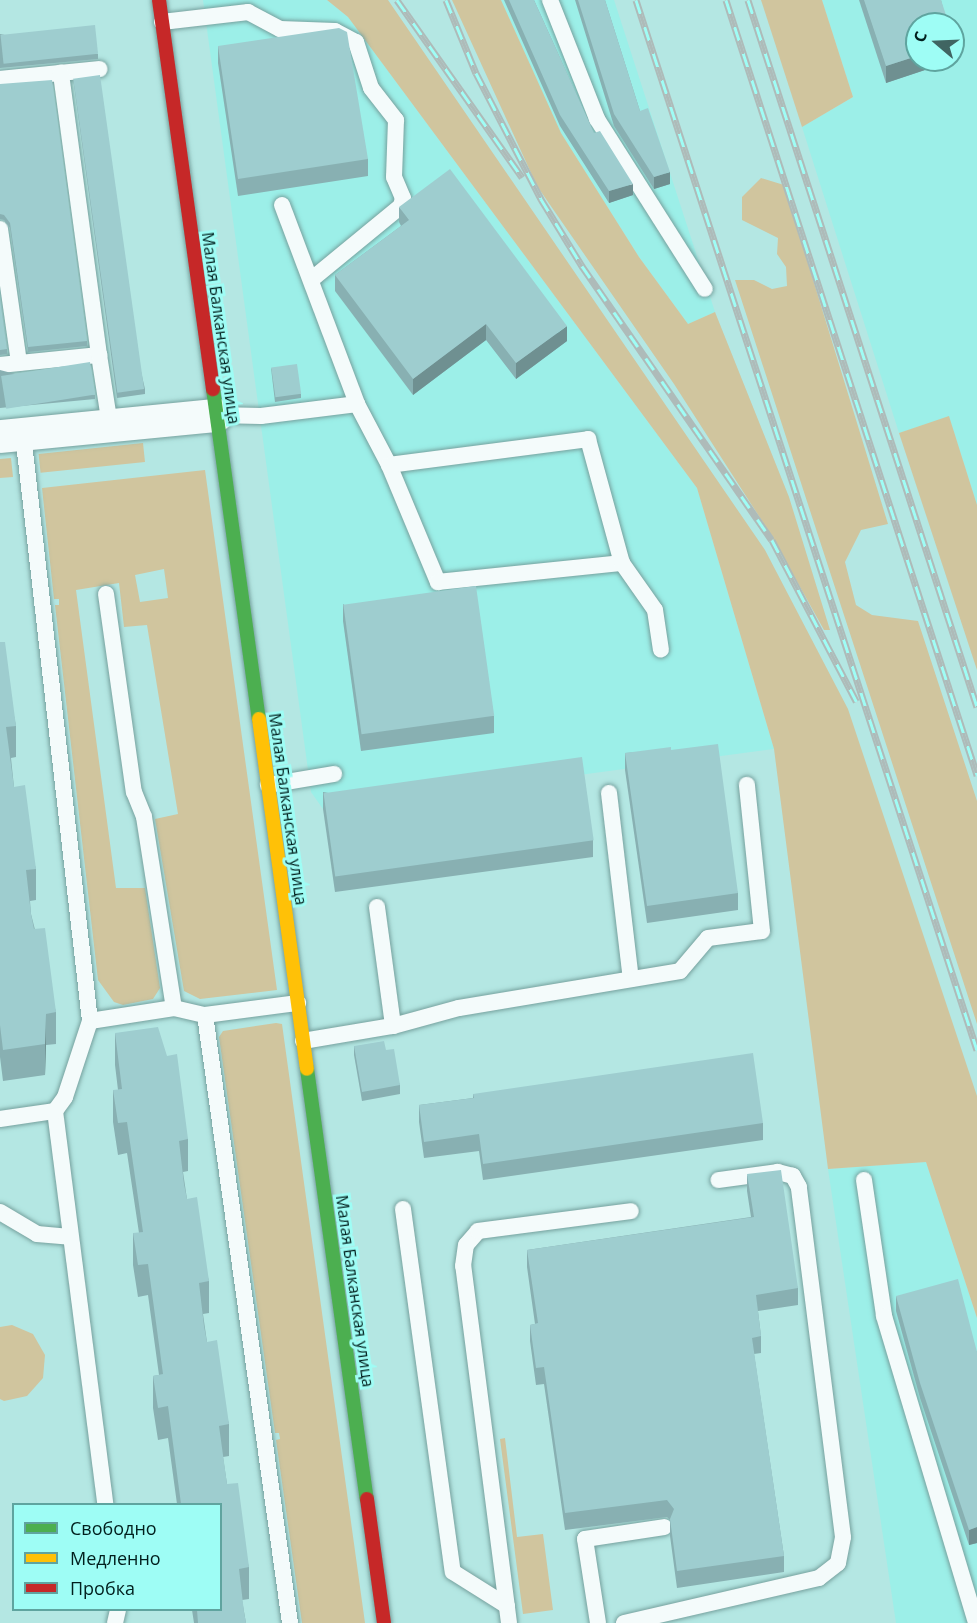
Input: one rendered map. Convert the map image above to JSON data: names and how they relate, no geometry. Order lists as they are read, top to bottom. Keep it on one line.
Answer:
{"streets":{"street":["Малая Балканская улица"]},"legend":["Свободно","Медленно","Пробка"],"north":"left"}
